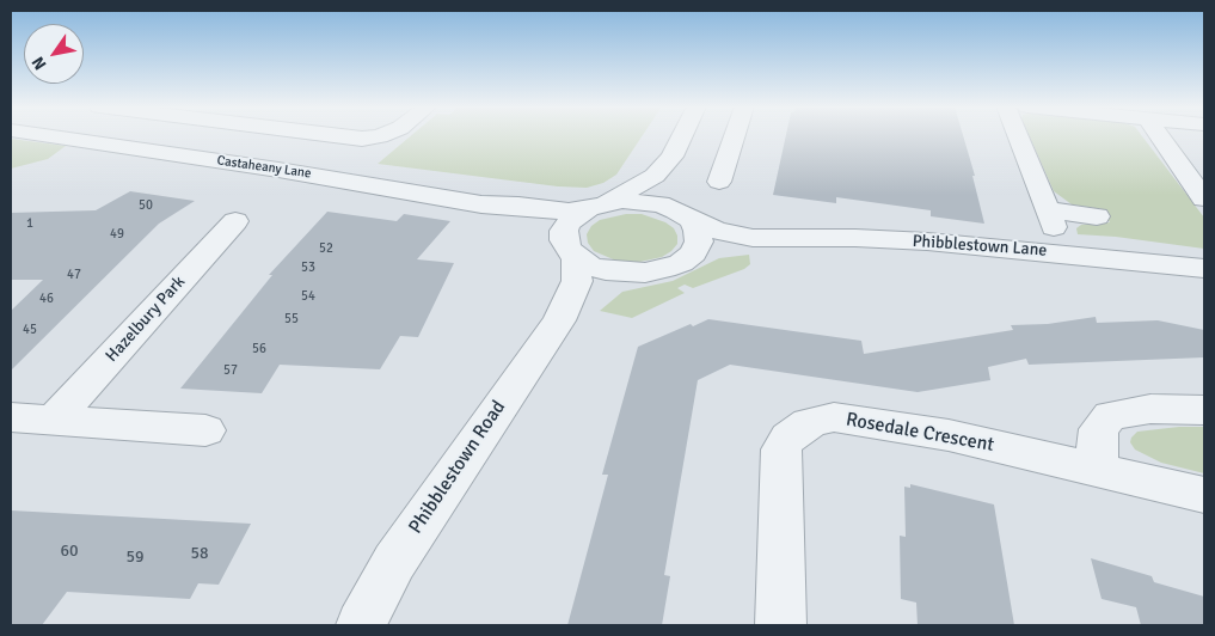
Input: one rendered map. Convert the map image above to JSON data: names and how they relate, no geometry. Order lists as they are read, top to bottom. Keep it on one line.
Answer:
{"streets":{"street":["Castaheany Lane","Phibblestown Lane","Hazelbury Park","Rosedale Crescent","Phibblestown Road"]},"crossings":[["Castaheany Lane","Phibblestown Lane"],["Castaheany Lane","Phibblestown Road"],["Phibblestown Lane","Phibblestown Road"]],"house_numbers":["50","1","49","52","53","47","54","46","55","45","56","57","60","58","59"],"north":"bottom left"}
